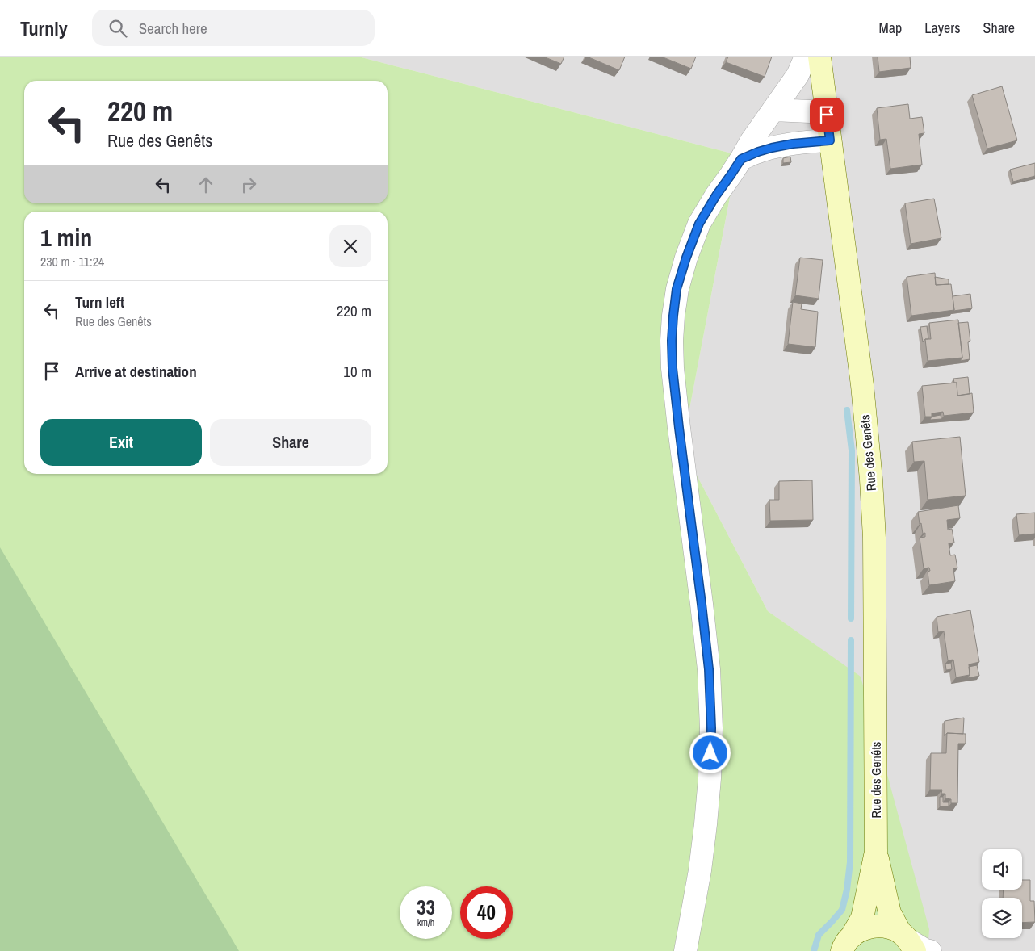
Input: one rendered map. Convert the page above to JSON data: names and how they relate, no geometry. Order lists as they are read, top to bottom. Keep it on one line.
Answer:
{"streets":{"main road":["Rue des Genêts"]},"page":{"header":"Turnly","search":"Search here","nav":["Map","Layers","Share"],"turn":["220 m","Rue des Genêts"],"heading":["1 min","230 m · 11:24"],"list":[{"name":"Turn left","note":"Rue des Genêts","value":"220 m"},{"name":"Arrive at destination","value":"10 m"}],"buttons":["Exit","Share"],"speed":"33 km/h","limit":"40"}}
